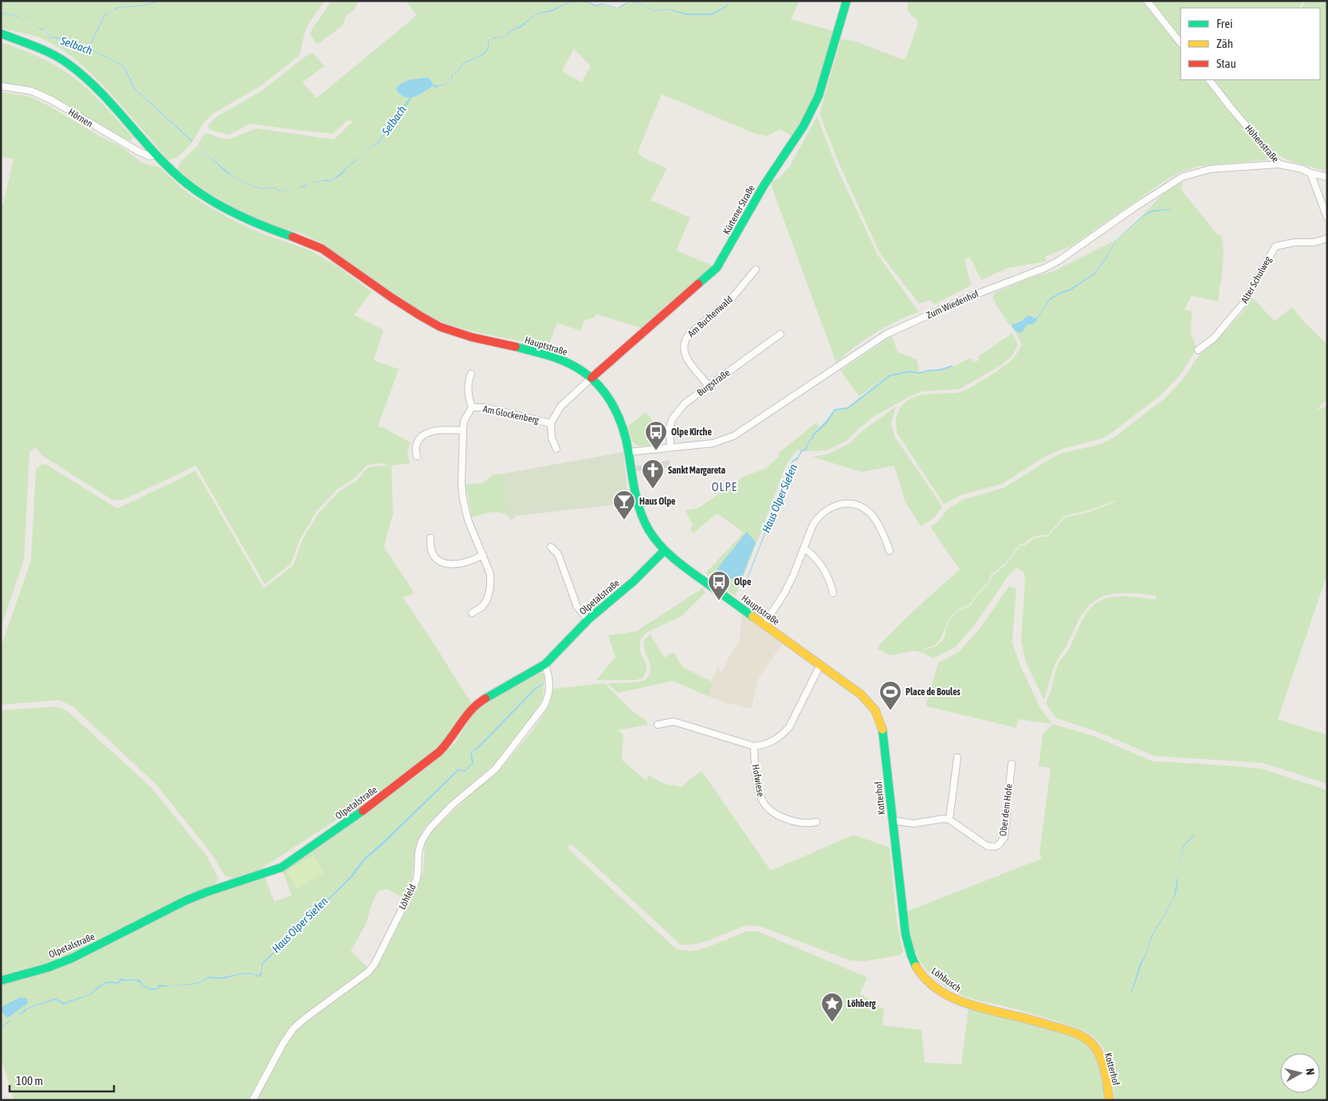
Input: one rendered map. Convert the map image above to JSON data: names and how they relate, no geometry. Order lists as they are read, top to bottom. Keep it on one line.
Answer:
{"streets":{"street":["Hörnen","Höhenstraße","Kürtener Straße","Alter Schulweg","Zum Wiedenhof","Am Buchenwald","Hauptstraße","Burgstraße","Am Glockenberg","Olpetalstraße","Hofwiese","Kotterhof","Ober dem Hofe","Löhfeld","Löhbusch"]},"crossings":[["Hörnen","Hauptstraße"],["Höhenstraße","Zum Wiedenhof"],["Kürtener Straße","Hauptstraße"],["Kürtener Straße","Am Glockenberg"],["Zum Wiedenhof","Hauptstraße"],["Zum Wiedenhof","Burgstraße"],["Am Buchenwald","Burgstraße"],["Hauptstraße","Am Glockenberg"],["Hauptstraße","Olpetalstraße"],["Hauptstraße","Kotterhof"],["Olpetalstraße","Löhfeld"],["Kotterhof","Löhbusch"]],"districts":["OLPE"],"water":["Selbach","Haus Olper Siefen"],"places":{"bus stop":["Olpe Kirche","Olpe"],"church":["Sankt Margareta"],"bar":["Haus Olpe"],"sports":["Place de Boules"],"place":["Löhberg"]},"legend":["Frei","Zäh","Stau"],"scale_bar":"100 m","north":"right"}
